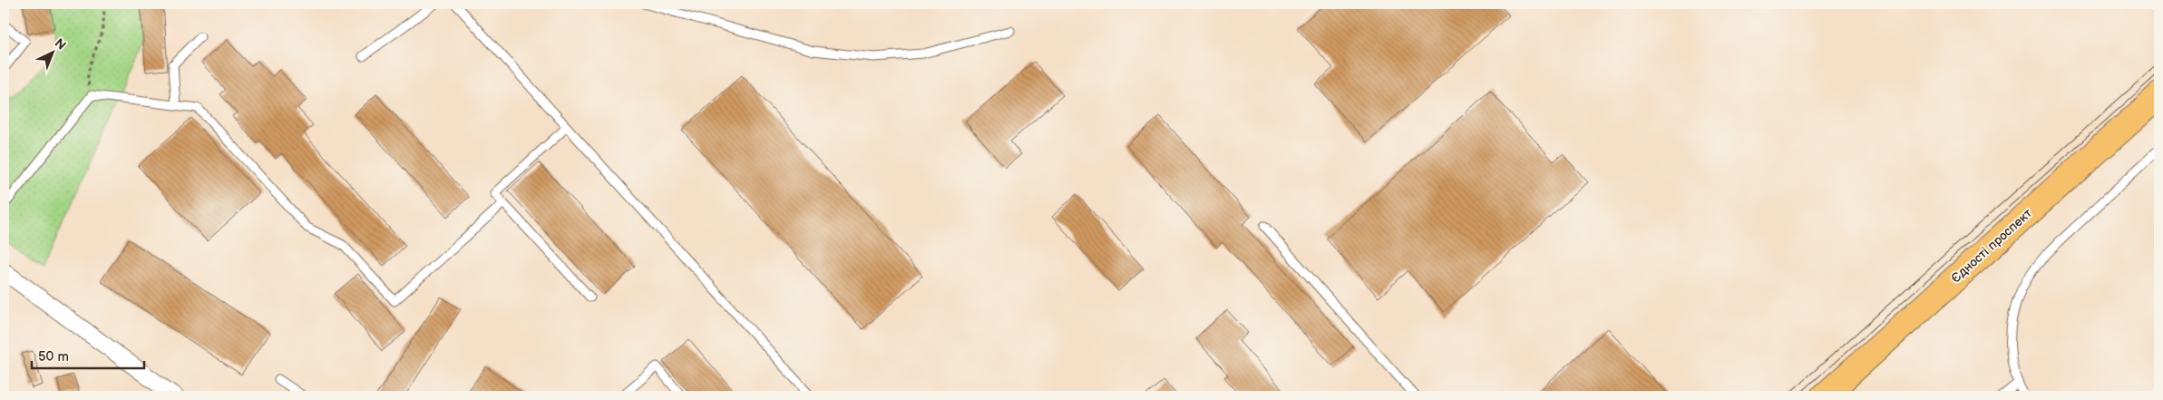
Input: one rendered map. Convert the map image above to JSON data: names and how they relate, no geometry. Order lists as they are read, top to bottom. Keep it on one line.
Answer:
{"streets":{"main road":["Єдності проспект"]},"scale_bar":"50 m","north":"top right"}
